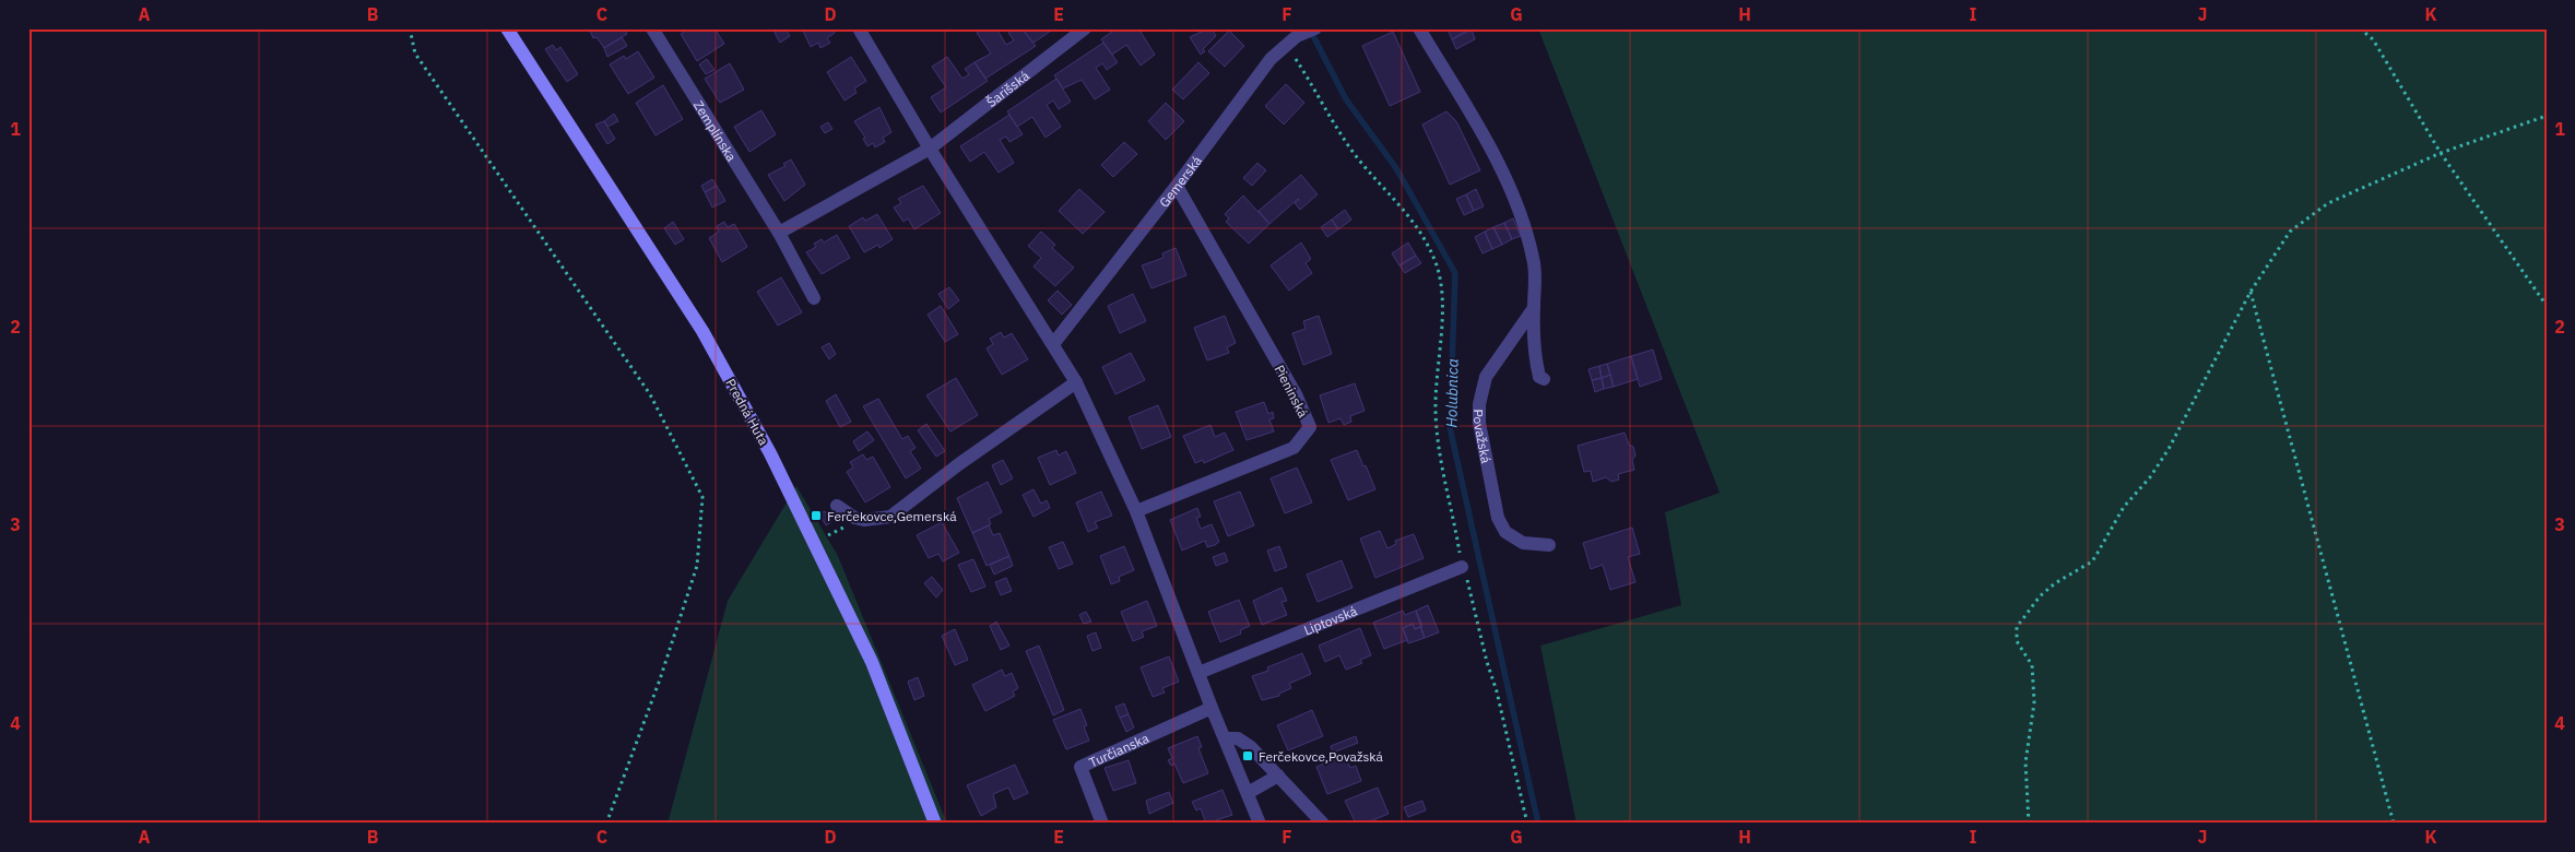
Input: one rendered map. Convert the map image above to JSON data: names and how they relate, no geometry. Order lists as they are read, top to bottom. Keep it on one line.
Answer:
{"streets":{"main road":["Predná Huta"],"street":["Šarišská","Zemplínska","Gemerská","Pieninská","Považská","Liptovská","Turčianska"]},"crossings":[["Šarišská","Zemplínska"],["Gemerská","Pieninská"]],"water":["Holubnica"],"places":{"transit":["Ferčekovce,Gemerská","Ferčekovce,Považská"]},"grid":{"columns":["A","B","C","D","E","F","G","H","I","J","K"],"rows":["1","2","3","4"]}}
